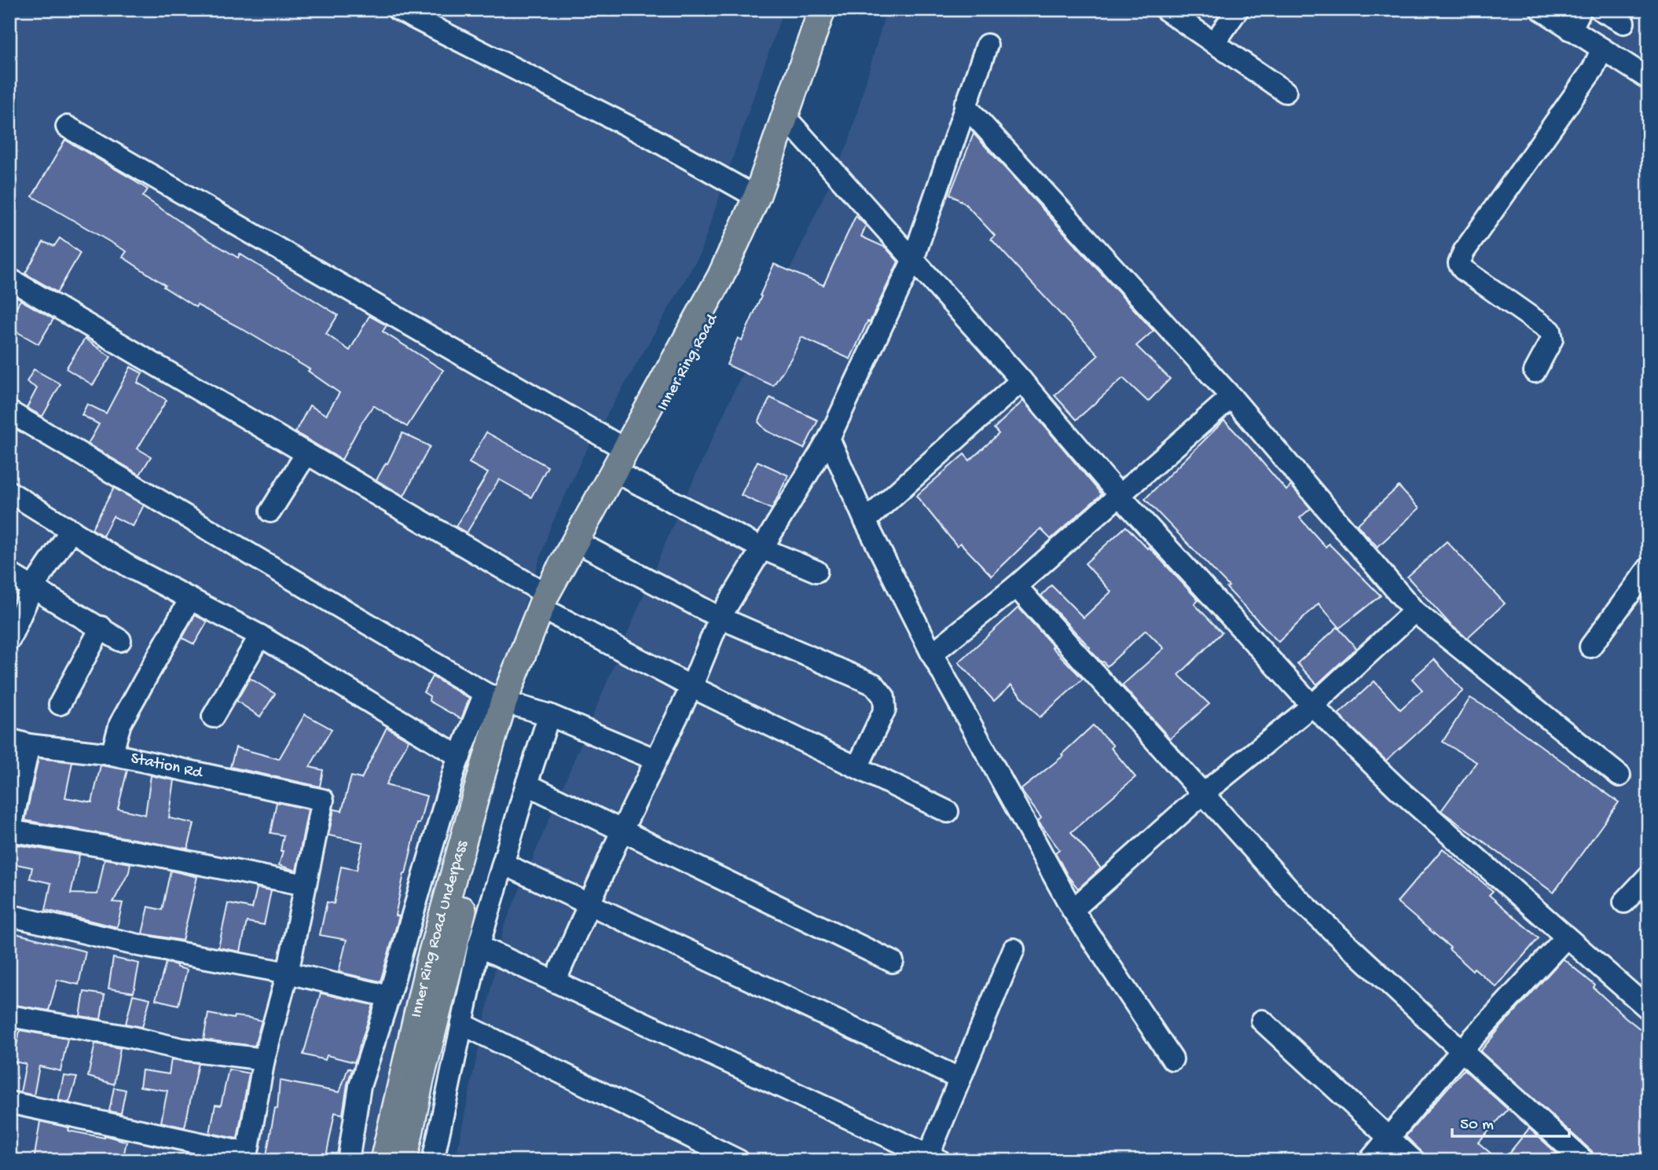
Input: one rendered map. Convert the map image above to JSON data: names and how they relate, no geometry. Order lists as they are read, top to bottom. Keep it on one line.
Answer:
{"streets":{"main road":["Inner Ring Road","Inner Ring Road Underpass"],"street":["Station Rd"]},"crossings":[["Inner Ring Road","Inner Ring Road Underpass"]],"scale_bar":"50 m"}
